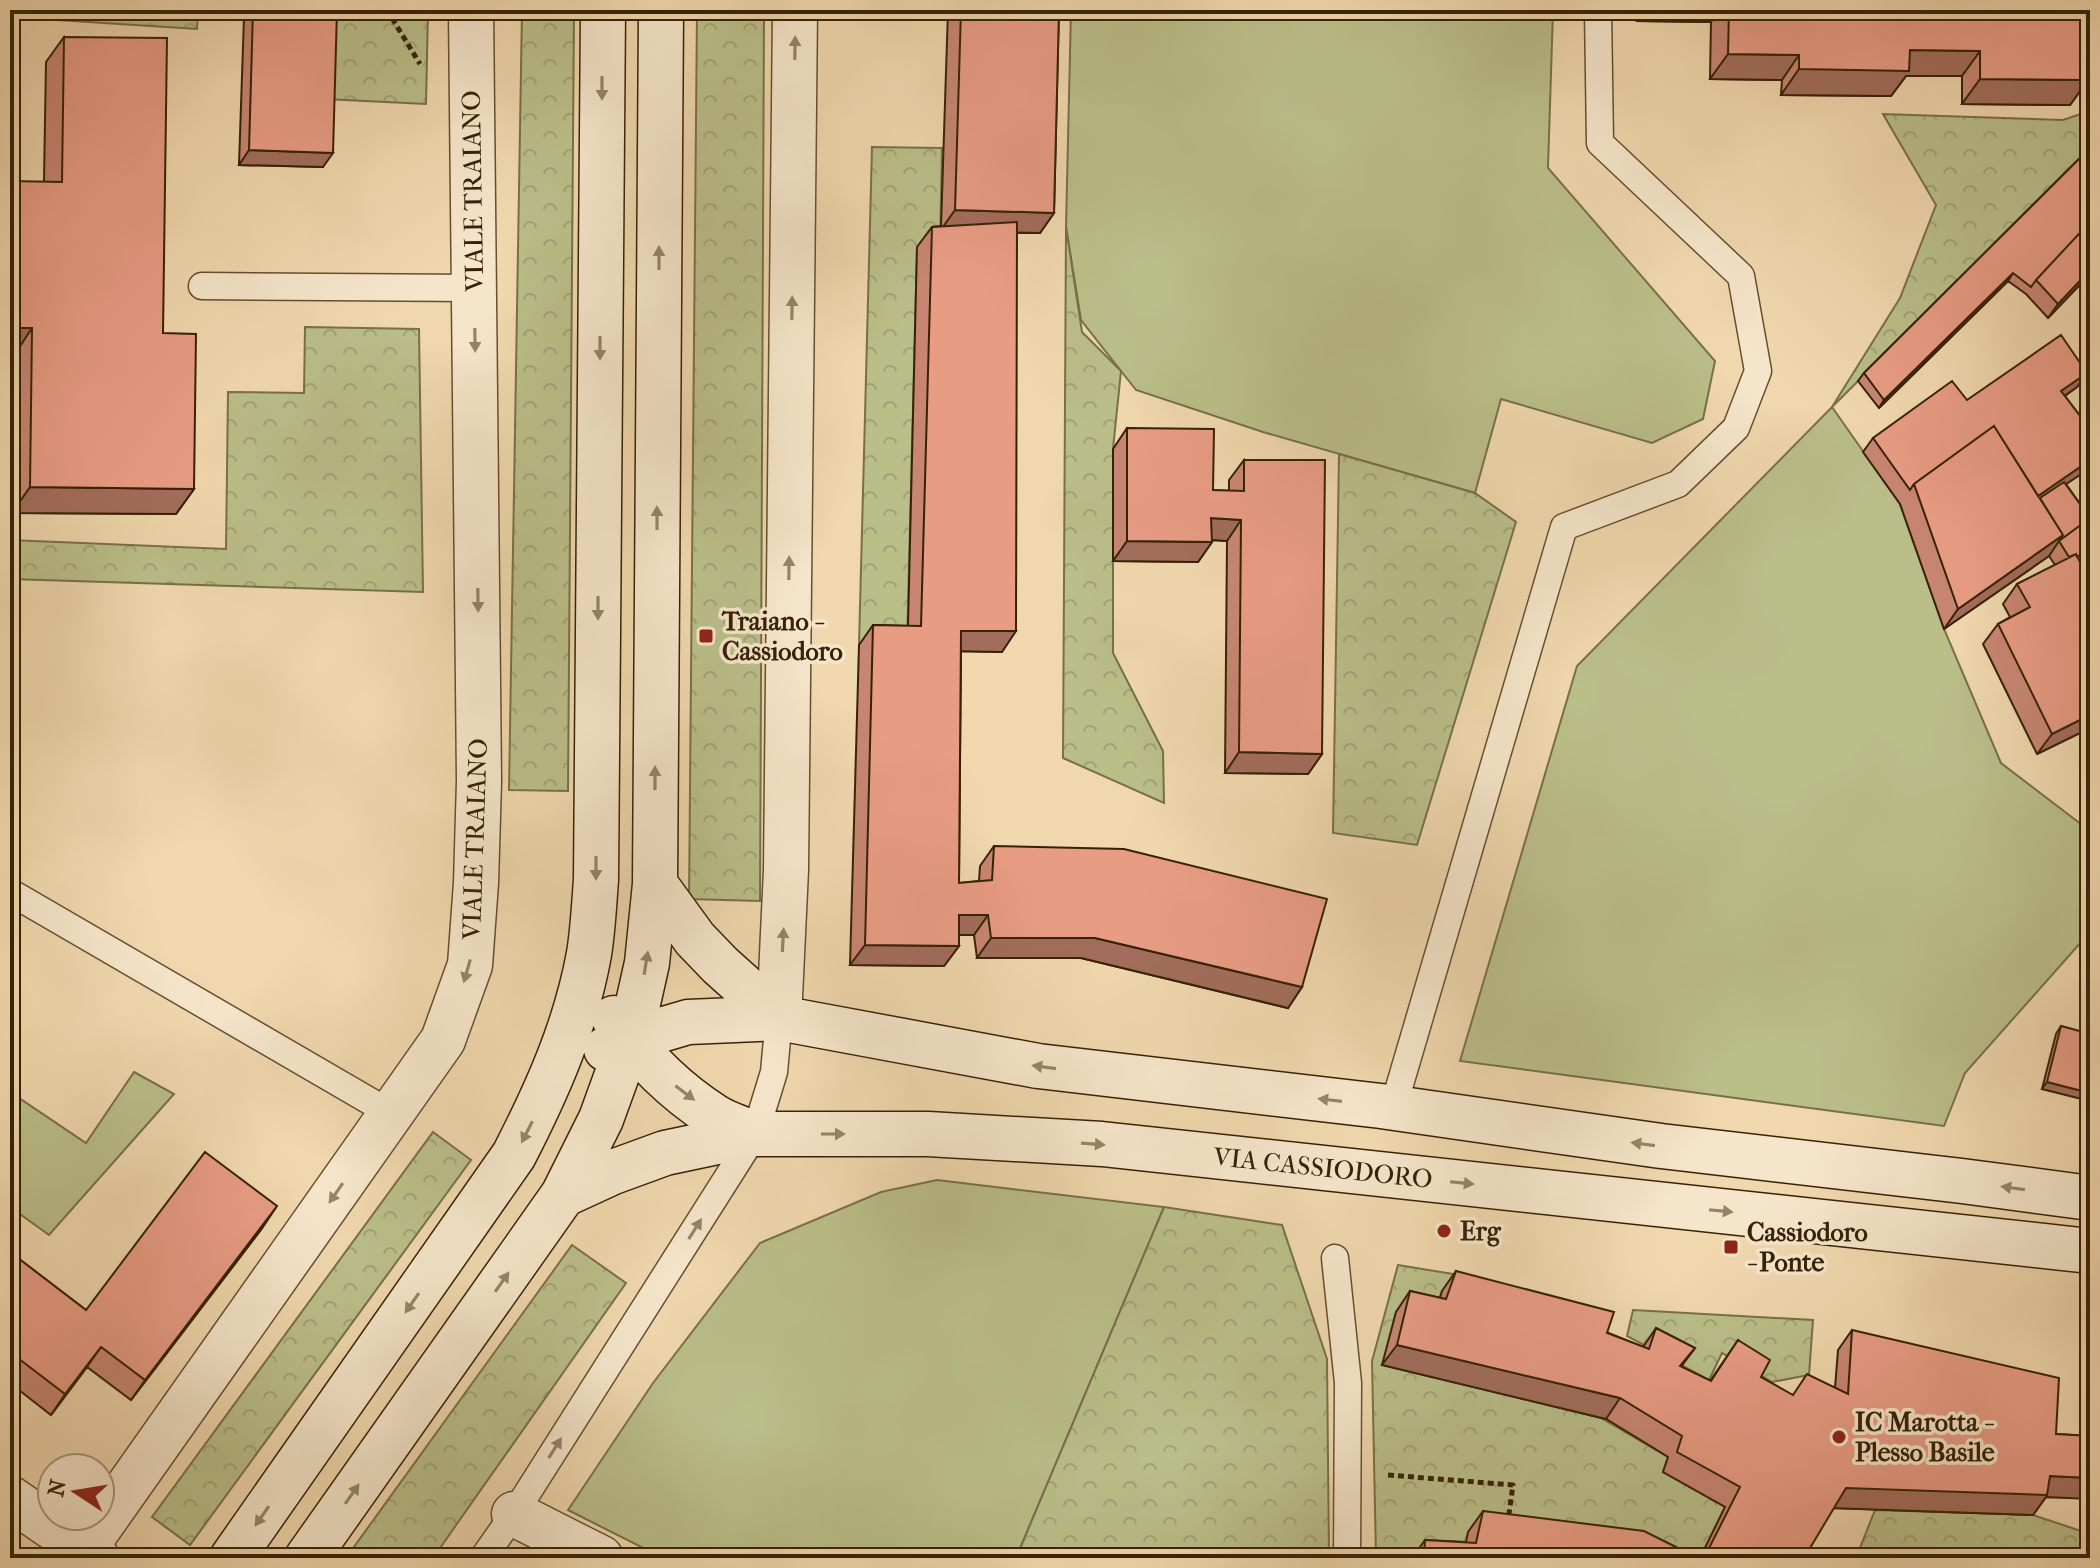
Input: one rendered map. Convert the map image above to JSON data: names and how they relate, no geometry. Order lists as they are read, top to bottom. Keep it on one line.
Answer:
{"streets":{"main road":["VIALE TRAIANO","VIA CASSIODORO"]},"places":{"transit":["Traiano - Cassiodoro","Cassiodoro - Ponte"],"other":["Erg","IC Marotta - Plesso Basile"]},"north":"left"}
